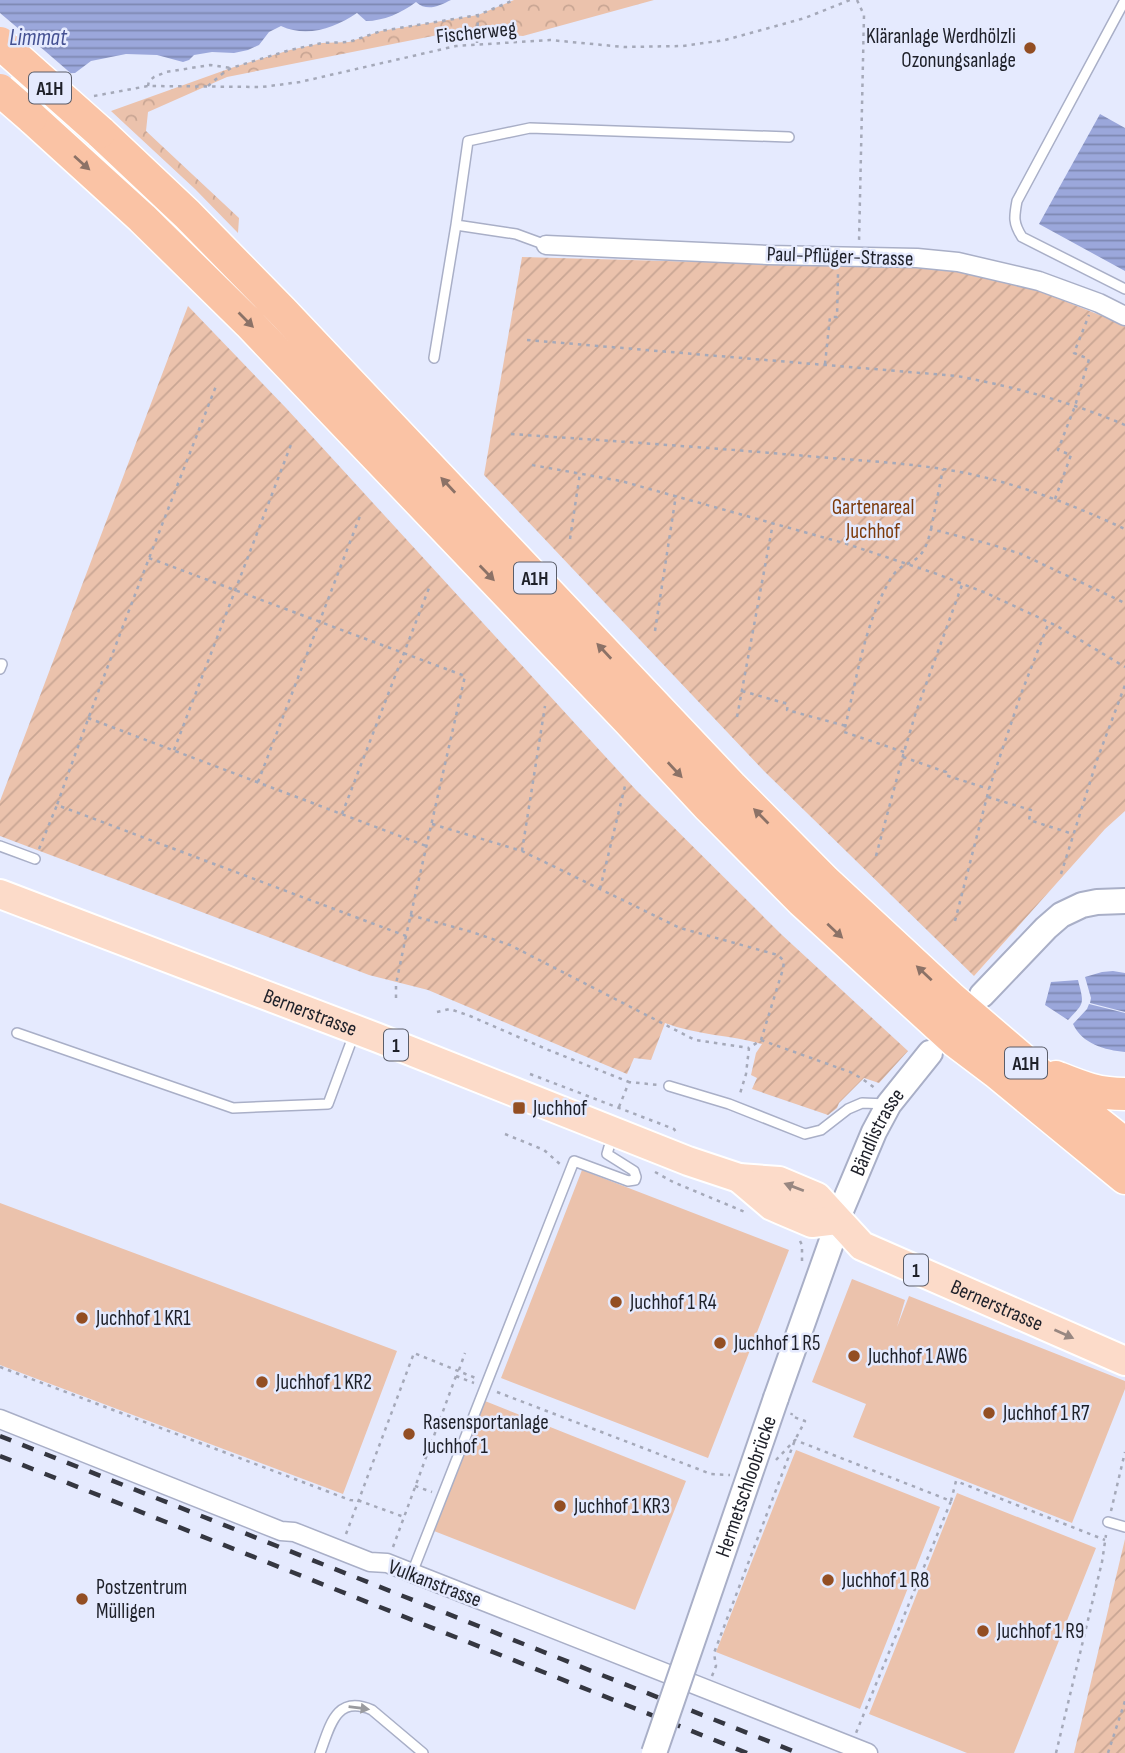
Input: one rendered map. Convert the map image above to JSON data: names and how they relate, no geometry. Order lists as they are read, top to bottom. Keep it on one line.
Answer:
{"streets":{"highway":["A1H"],"main road":["Bernerstrasse","1","Bändlistrasse","Hermetschloobrücke"],"street":["Paul-Pflüger-Strasse","Vulkanstrasse"],"path":["Fischerweg"]},"crossings":[["Bernerstrasse","Bändlistrasse"],["Bernerstrasse","Hermetschloobrücke"],["Bändlistrasse","Hermetschloobrücke"]],"water":["Limmat"],"parks":["Gartenareal Juchhof"],"places":{"other":["Kläranlage Werdhölzli Ozonungsanlage","Juchhof 1 R4","Juchhof 1 KR1","Juchhof 1 R5","Juchhof 1 AW6","Juchhof 1 KR2","Juchhof 1 R7","Rasensportanlage Juchhof 1","Juchhof 1 KR3","Juchhof 1 R8","Postzentrum Mülligen","Juchhof 1 R9"],"transit":["Juchhof"]}}
